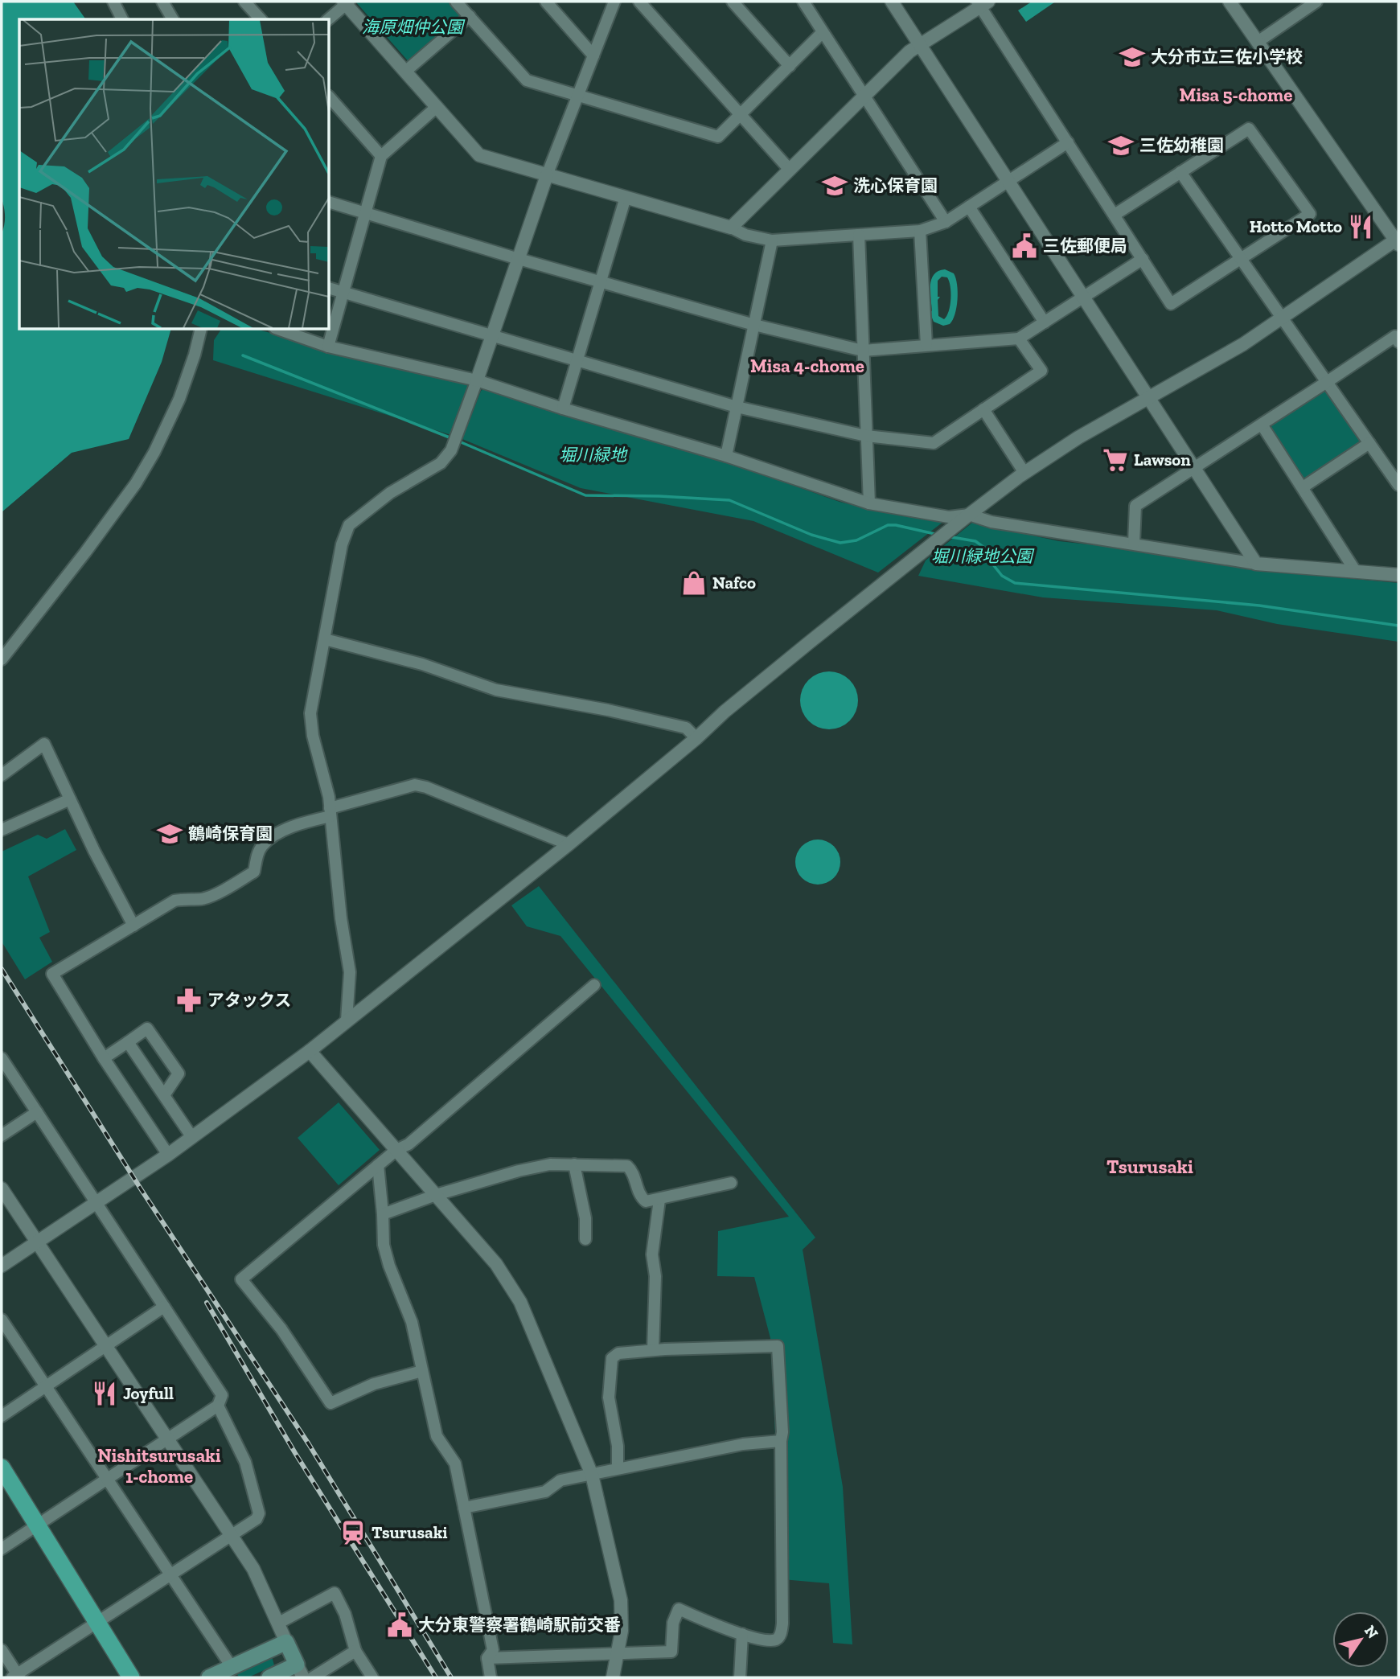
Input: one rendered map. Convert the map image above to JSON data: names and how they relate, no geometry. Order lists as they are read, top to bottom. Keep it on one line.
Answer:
{"districts":["Misa 5-chome","Misa 4-chome","Tsurusaki","Nishitsurusaki 1-chome"],"parks":["海原畑仲公園","堀川緑地","堀川緑地公園"],"places":{"school or university":["大分市立三佐小学校","三佐幼稚園","洗心保育園","鶴崎保育園"],"restaurant":["Hotto Motto","Joyfull"],"public building":["三佐郵便局","大分東警察署鶴崎駅前交番"],"supermarket":["Lawson"],"shop":["Nafco"],"pharmacy":["アタックス"],"station":["Tsurusaki"]},"north":"top right"}
